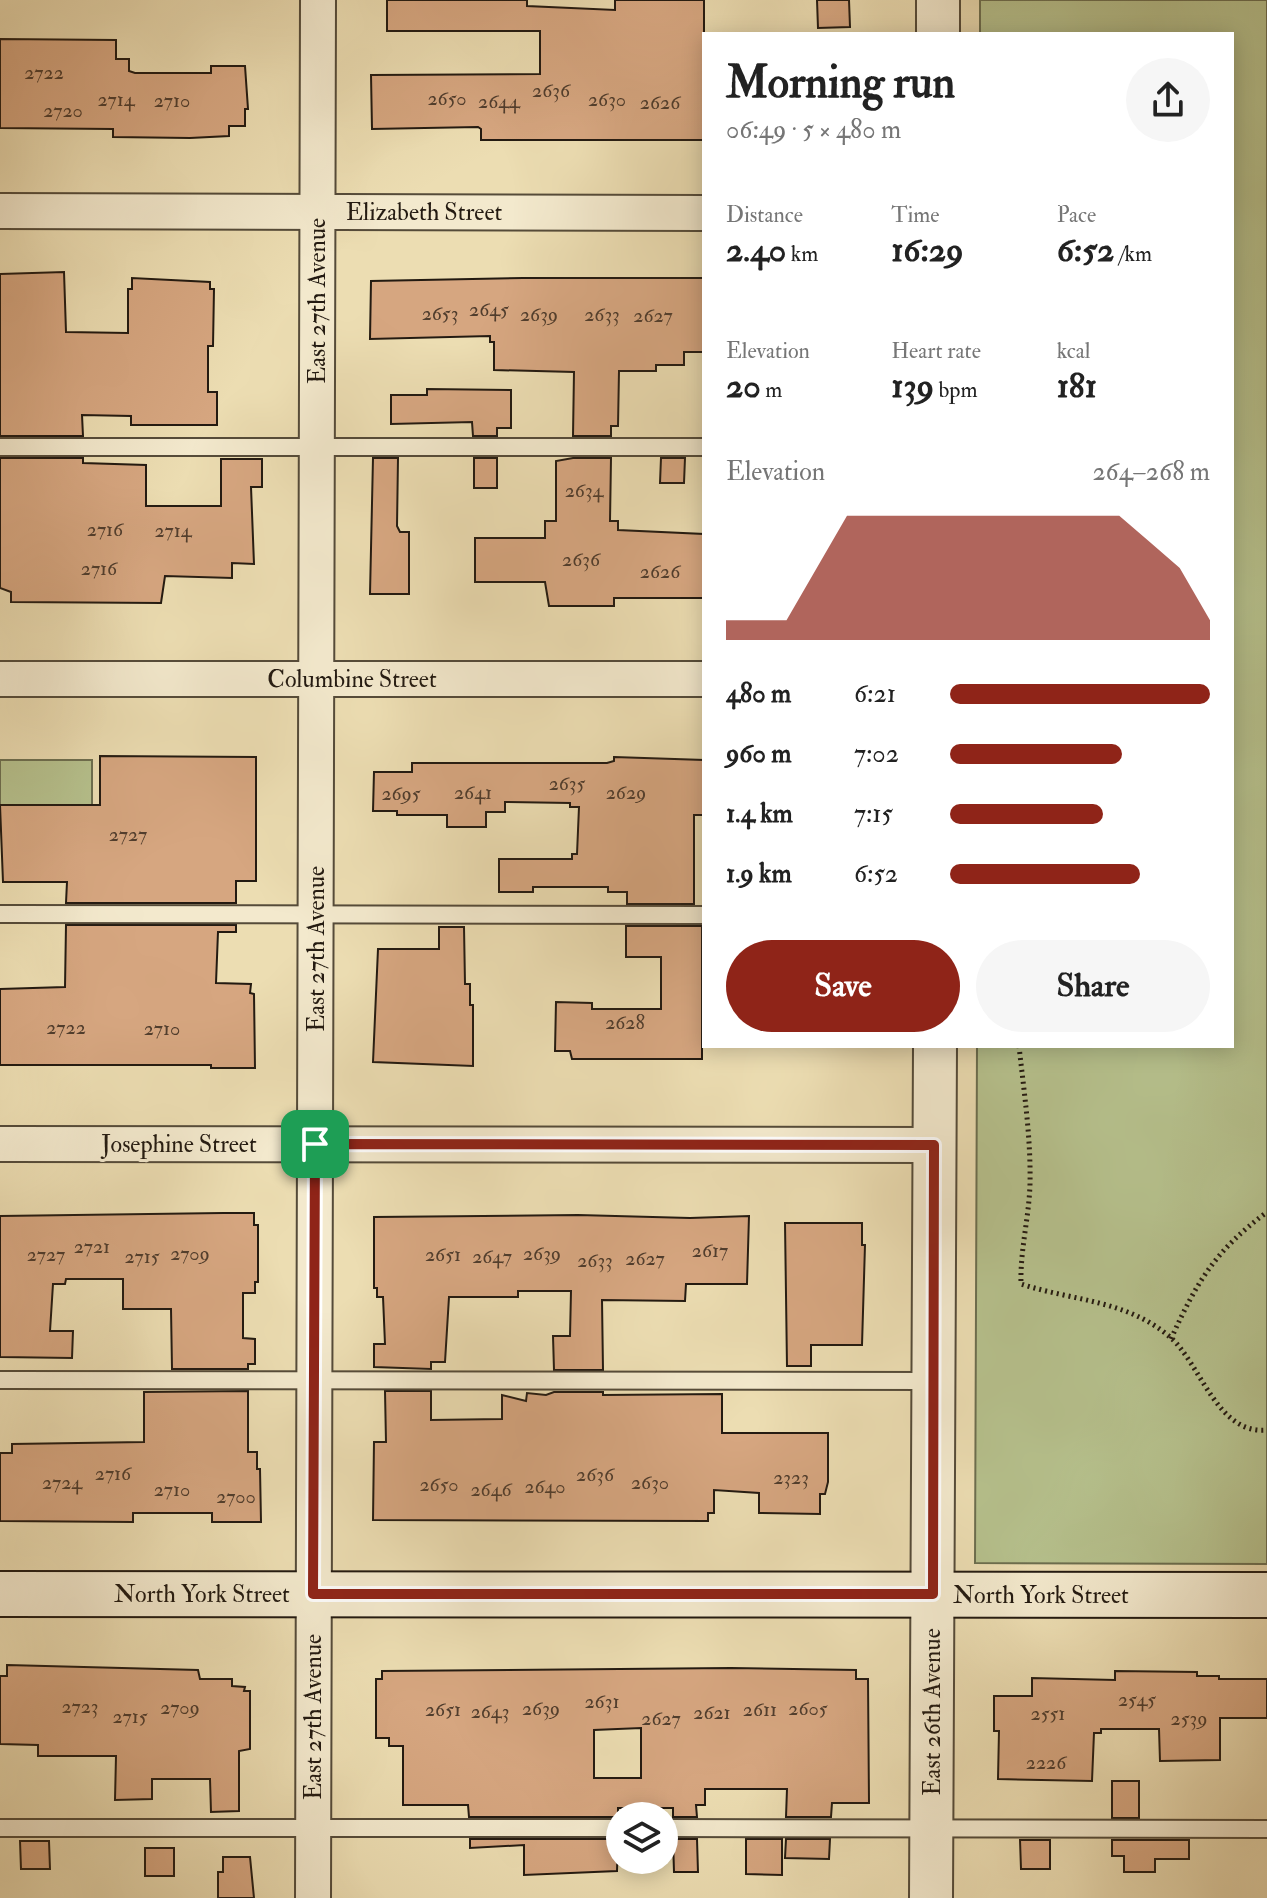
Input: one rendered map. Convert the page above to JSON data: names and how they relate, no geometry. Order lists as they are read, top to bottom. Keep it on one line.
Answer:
{"streets":{"main road":["North York Street"],"street":["Elizabeth Street","East 27th Avenue","Columbine Street","Josephine Street","East 26th Avenue"]},"crossings":[["Elizabeth Street","East 27th Avenue"],["East 27th Avenue","Columbine Street"],["East 27th Avenue","Josephine Street"],["East 27th Avenue","North York Street"],["Josephine Street","East 26th Avenue"],["North York Street","East 26th Avenue"]],"house_numbers":["2722","2636","2650","2714","2630","2710","2644","2626","2720","2645","2653","2639","2633","2627","2634","2716","2714","2636","2716","2626","2635","2641","2629","2695","2727","2628","2722","2710","2721","2617","2709","2639","2727","2651","2715","2647","2627","2633","2716","2636","2323","2724","2630","2650","2640","2710","2646","2700","2545","2631","2723","2709","2639","2605","2651","2611","2643","2621","2551","2715","2627","2539","2226"],"page":{"heading":["Morning run","06:49 · 5 × 480 m"],"stats":[["Distance","2.40 km"],["Time","16:29"],["Pace","6:52 /km"],["Elevation","20 m"],["Heart rate","139 bpm"],["kcal","181"]],"chart":["Elevation","264–268 m"],"list":[{"name":"480 m","note":"6:21"},{"name":"960 m","note":"7:02"},{"name":"1.4 km","note":"7:15"},{"name":"1.9 km","note":"6:52"}],"buttons":["Save","Share"]}}
